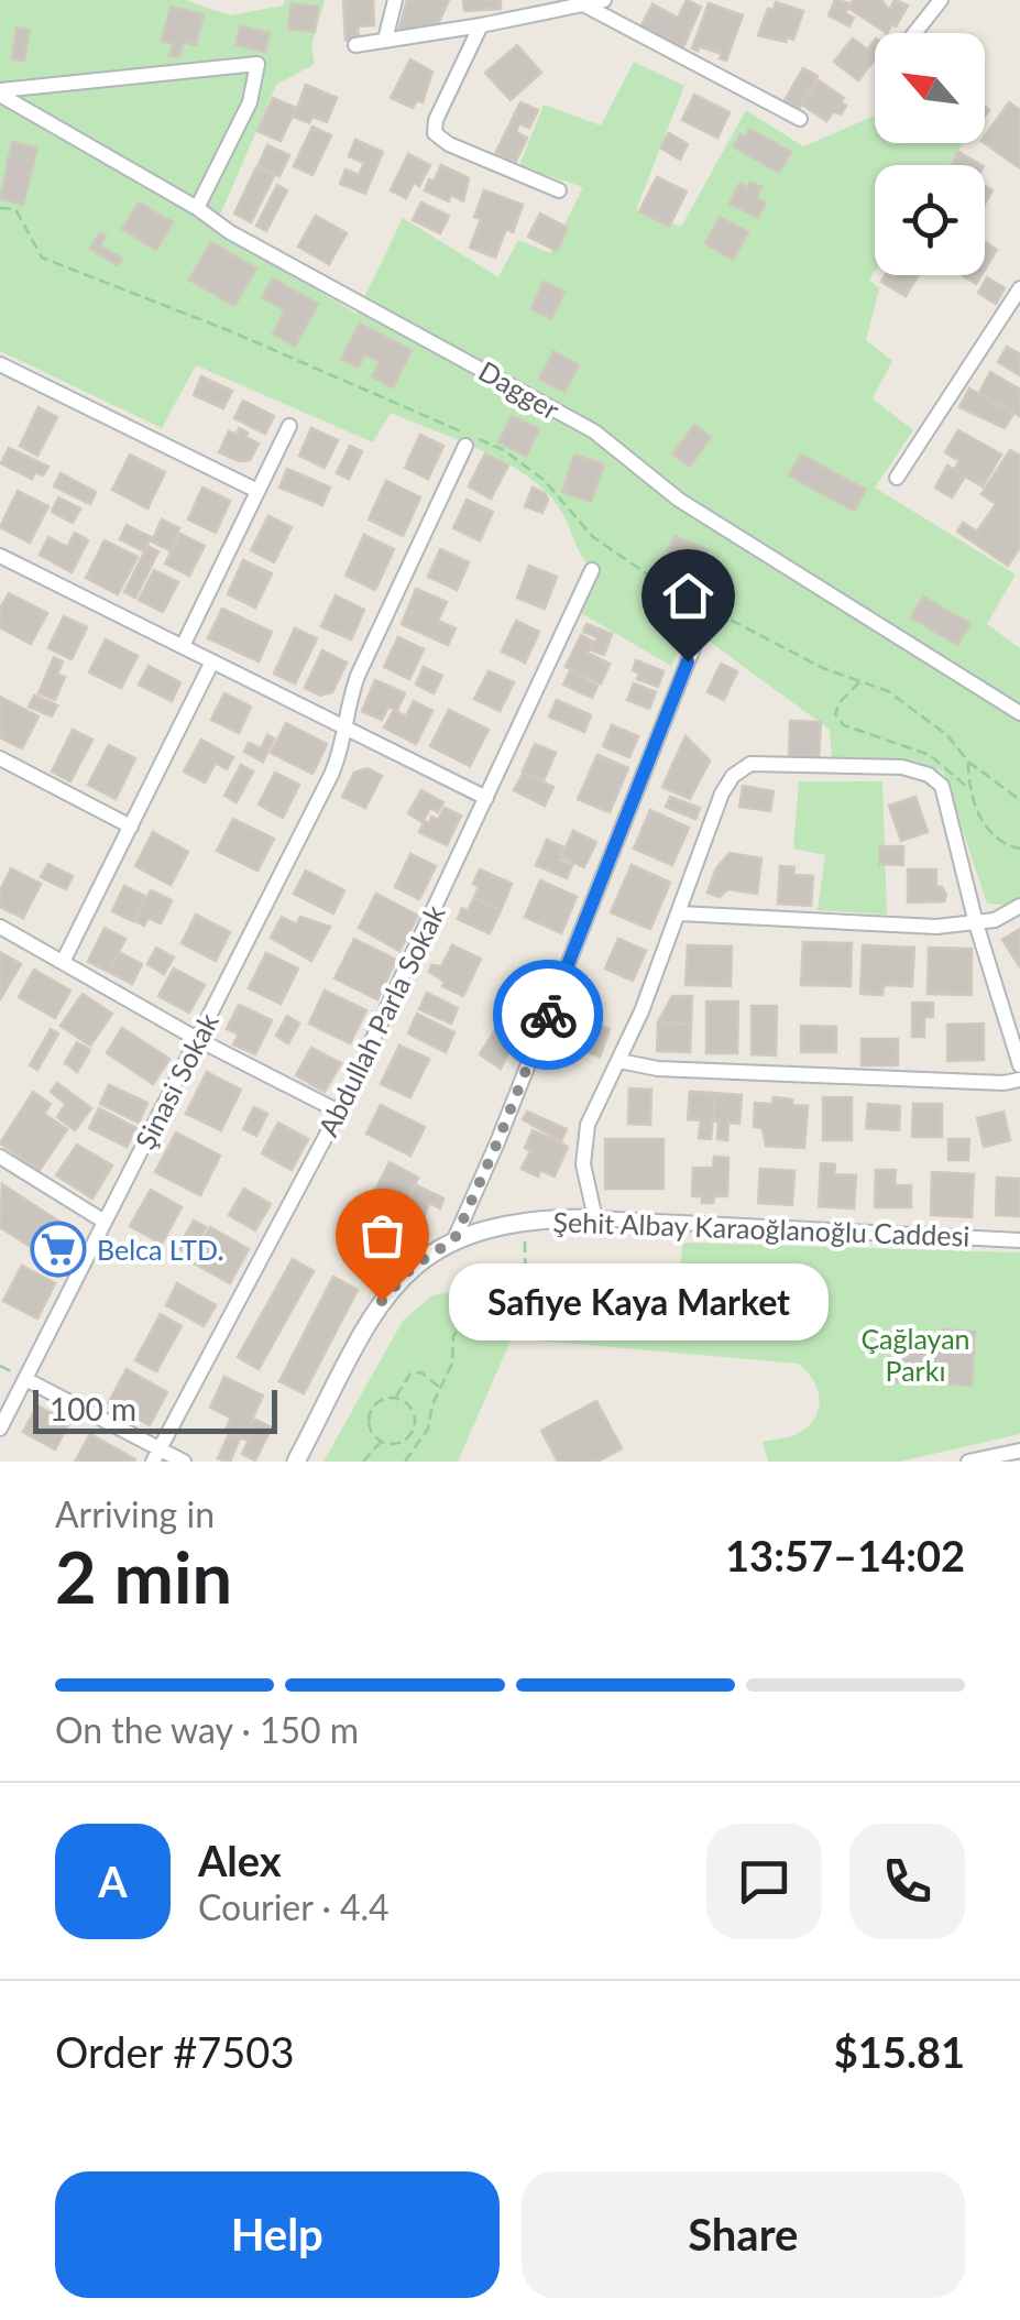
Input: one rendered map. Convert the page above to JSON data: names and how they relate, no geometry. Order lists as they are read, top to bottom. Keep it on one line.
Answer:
{"streets":{"street":["Dagger","Abdullah Parla Sokak","Şinasi Sokak","Şehit Albay Karaoğlanoğlu Caddesi"]},"parks":["Çağlayan Parkı"],"places":{"supermarket":["Belca LTD."],"other":["Safiye Kaya Market"]},"scale_bar":"100 m","north":"top left","page":{"bubble":"Safiye Kaya Market","scale":"100 m","heading":["2 min","Arriving in","13:57–14:02"],"panel":["Alex","Courier · 4.4","Order #7503","$15.81"],"bar":"On the way · 150 m","round":"A","buttons":["Help","Share"]}}
